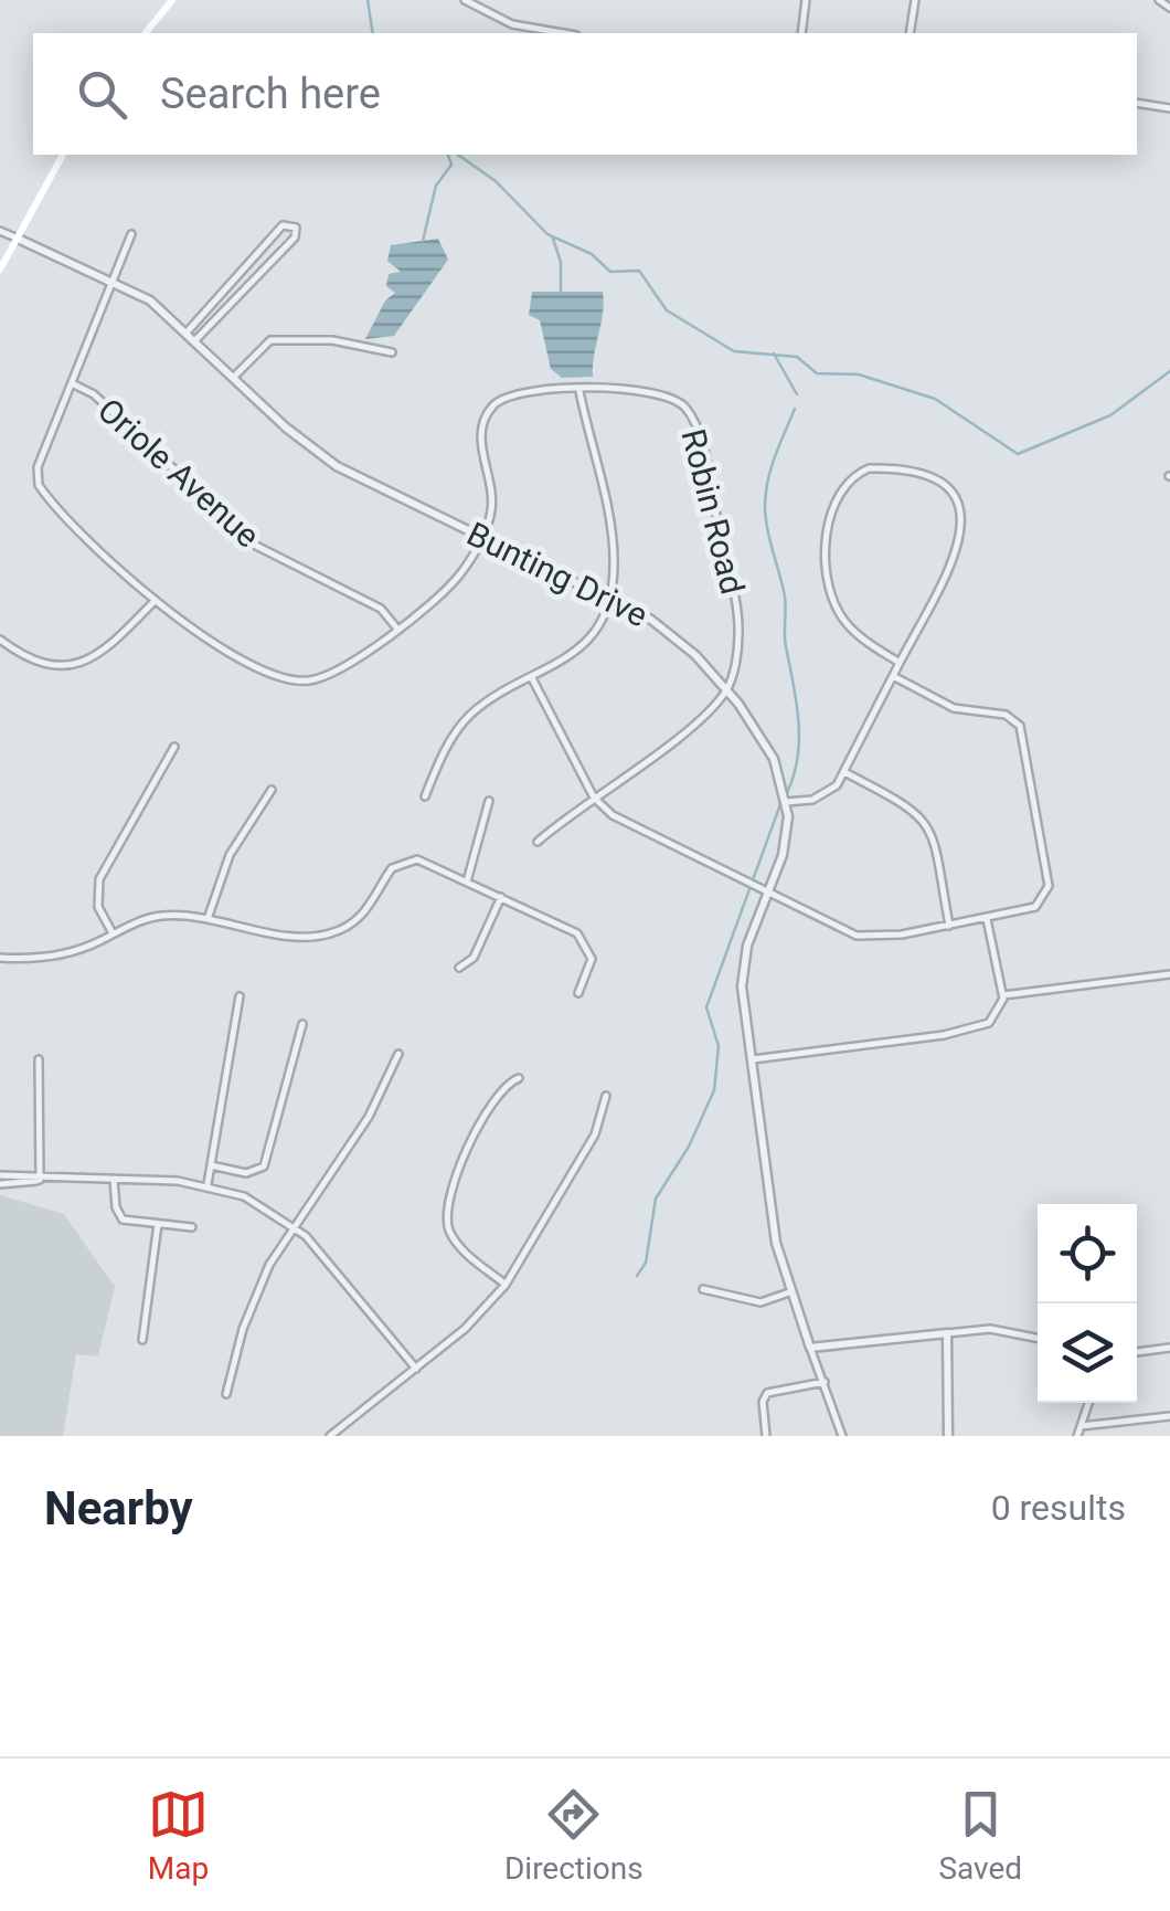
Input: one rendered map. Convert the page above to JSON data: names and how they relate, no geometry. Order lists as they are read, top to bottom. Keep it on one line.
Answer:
{"streets":{"street":["Oriole Avenue","Robin Road","Bunting Drive"]},"crossings":[["Oriole Avenue","Robin Road"],["Robin Road","Bunting Drive"]],"page":{"search":"Search here","heading":["Nearby","0 results"],"nav":["Map","Directions","Saved"]}}
